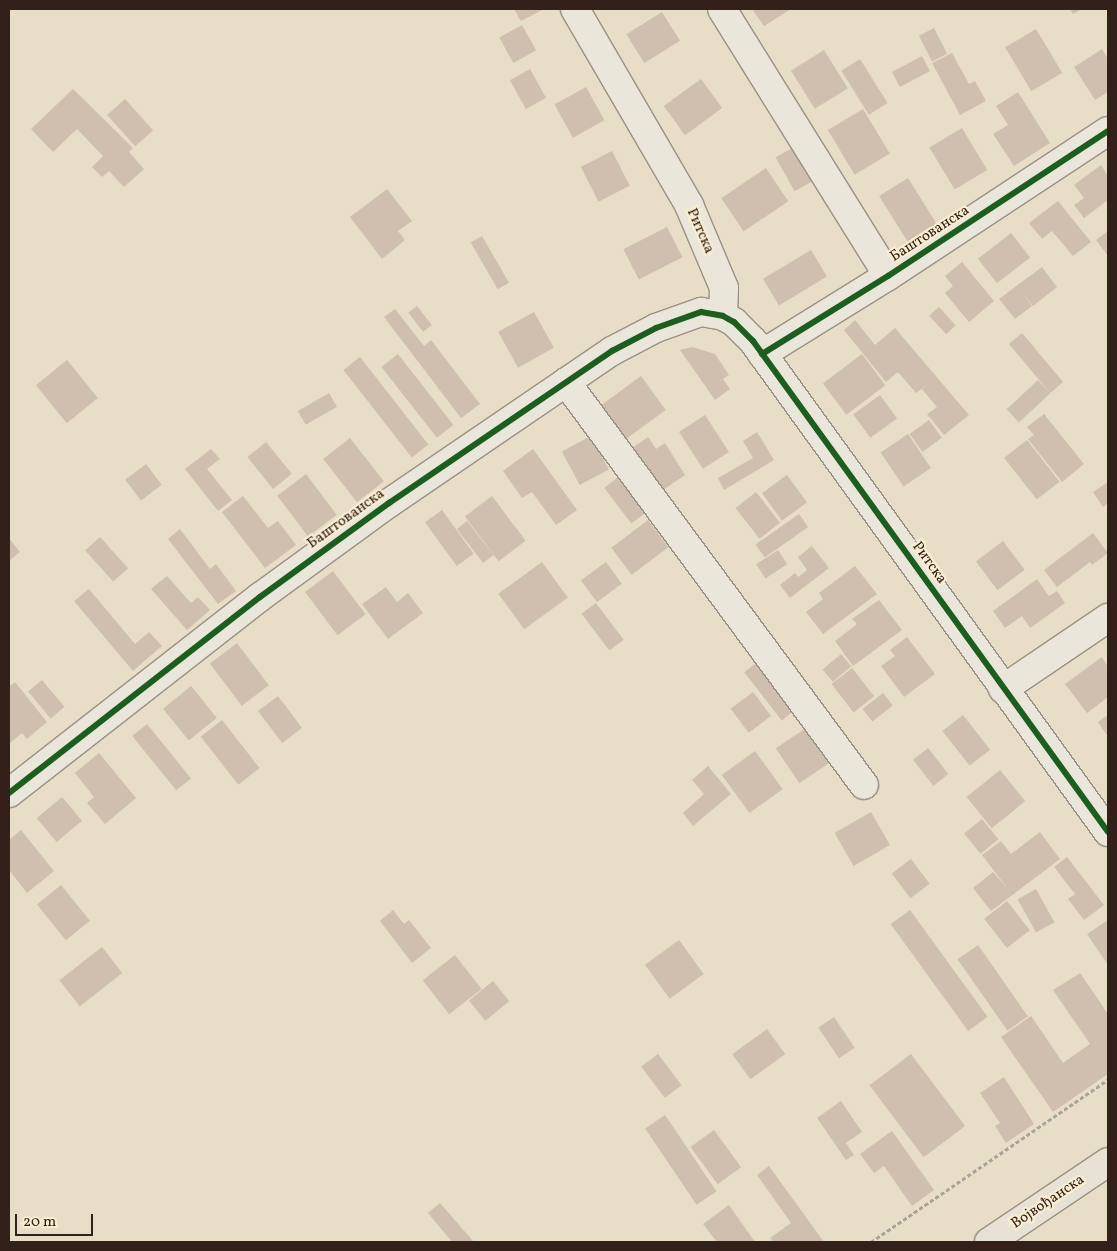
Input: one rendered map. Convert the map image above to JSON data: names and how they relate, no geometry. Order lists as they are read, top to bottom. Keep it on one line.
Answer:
{"streets":{"main road":["Војвођанска"],"street":["Ритска","Баштованска"]},"crossings":[["Ритска","Баштованска"]],"scale_bar":"20 m"}
